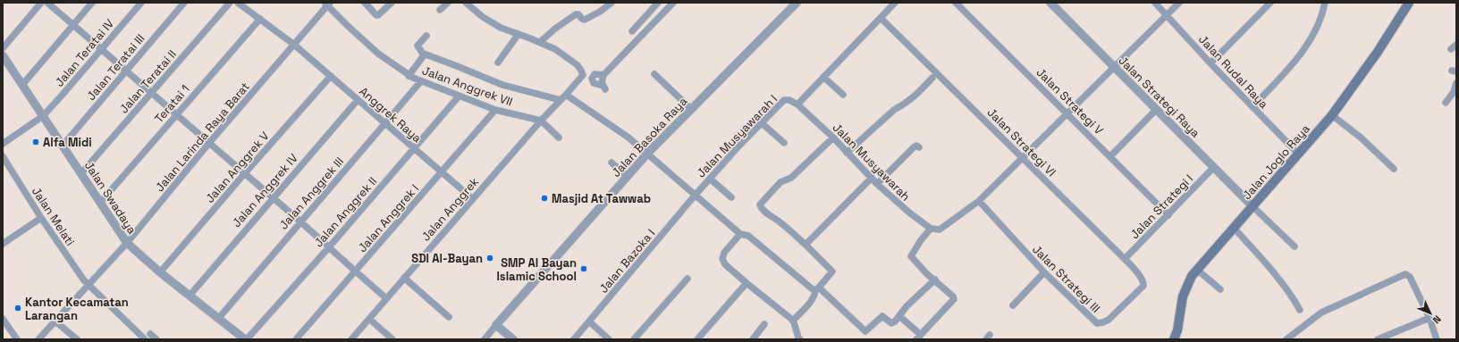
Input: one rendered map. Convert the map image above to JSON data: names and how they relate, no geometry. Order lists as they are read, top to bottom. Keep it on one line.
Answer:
{"streets":{"main road":["Jalan Joglo Raya"],"street":["Jalan Teratai IV","Jalan Teratai III","Jalan Rudal Raya","Jalan Teratai II","Jalan Anggrek VII","Jalan Strategi Raya","Jalan Strategi V","Teratai 1","Anggrek Raya","Jalan Musyawarah I","Jalan Larinda Raya Barat","Jalan Basoka Raya","Jalan Strategi VI","Jalan Musyawarah","Jalan Anggrek V","Jalan Anggrek IV","Jalan Anggrek III","Jalan Swadaya","Jalan Strategi I","Jalan Anggrek","Jalan Anggrek II","Jalan Melati","Jalan Anggrek I","Jalan Bazoka I","Jalan Strategi III"]},"crossings":[["Jalan Teratai IV","Jalan Swadaya"],["Jalan Teratai III","Jalan Swadaya"],["Jalan Rudal Raya","Jalan Joglo Raya"],["Jalan Teratai II","Jalan Swadaya"],["Jalan Anggrek VII","Jalan Larinda Raya Barat"],["Jalan Anggrek VII","Jalan Anggrek III"],["Jalan Anggrek VII","Jalan Anggrek"],["Jalan Anggrek VII","Jalan Anggrek II"],["Jalan Anggrek VII","Jalan Anggrek I"],["Jalan Strategi Raya","Jalan Joglo Raya"],["Jalan Strategi Raya","Jalan Strategi I"],["Jalan Strategi V","Jalan Strategi I"],["Teratai 1","Anggrek Raya"],["Teratai 1","Jalan Swadaya"],["Anggrek Raya","Jalan Larinda Raya Barat"],["Anggrek Raya","Jalan Anggrek V"],["Anggrek Raya","Jalan Anggrek IV"],["Anggrek Raya","Jalan Anggrek III"],["Anggrek Raya","Jalan Anggrek"],["Anggrek Raya","Jalan Anggrek II"],["Anggrek Raya","Jalan Anggrek I"],["Jalan Musyawarah I","Jalan Musyawarah"],["Jalan Musyawarah I","Jalan Bazoka I"],["Jalan Larinda Raya Barat","Jalan Swadaya"],["Jalan Larinda Raya Barat","Jalan Melati"],["Jalan Strategi VI","Jalan Strategi I"],["Jalan Strategi VI","Jalan Strategi III"],["Jalan Anggrek V","Jalan Swadaya"],["Jalan Anggrek IV","Jalan Swadaya"],["Jalan Anggrek III","Jalan Swadaya"],["Jalan Swadaya","Jalan Anggrek II"]],"places":["Alfa Midi","Masjid At Tawwab","SDI Al-Bayan","SMP Al Bayan Islamic School","Kantor Kecamatan Larangan"],"north":"bottom right"}
